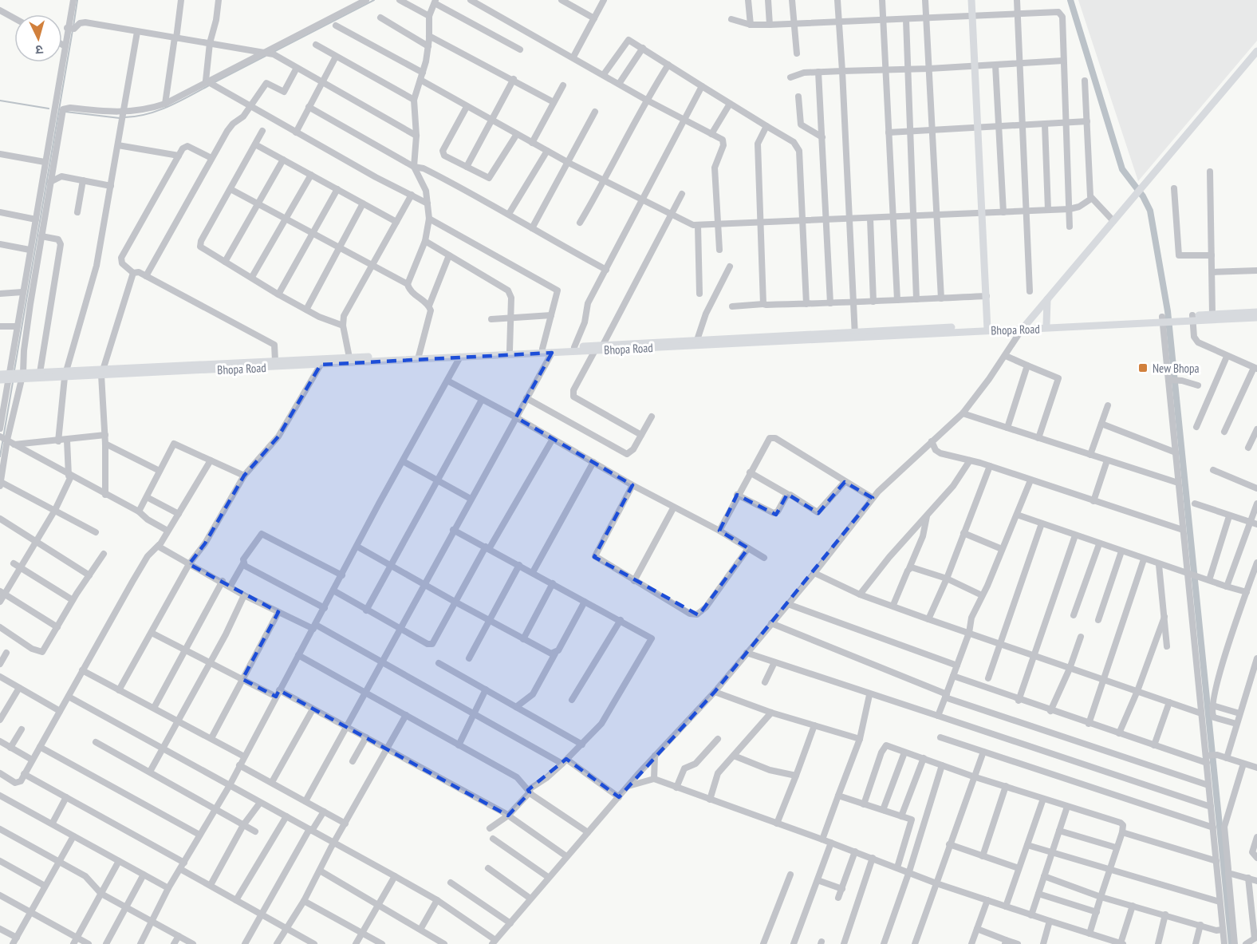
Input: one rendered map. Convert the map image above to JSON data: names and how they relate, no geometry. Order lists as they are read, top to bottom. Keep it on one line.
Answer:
{"streets":{"main road":["Bhopa Road"]},"places":{"transit":["New Bhopa"]},"north":"bottom"}
